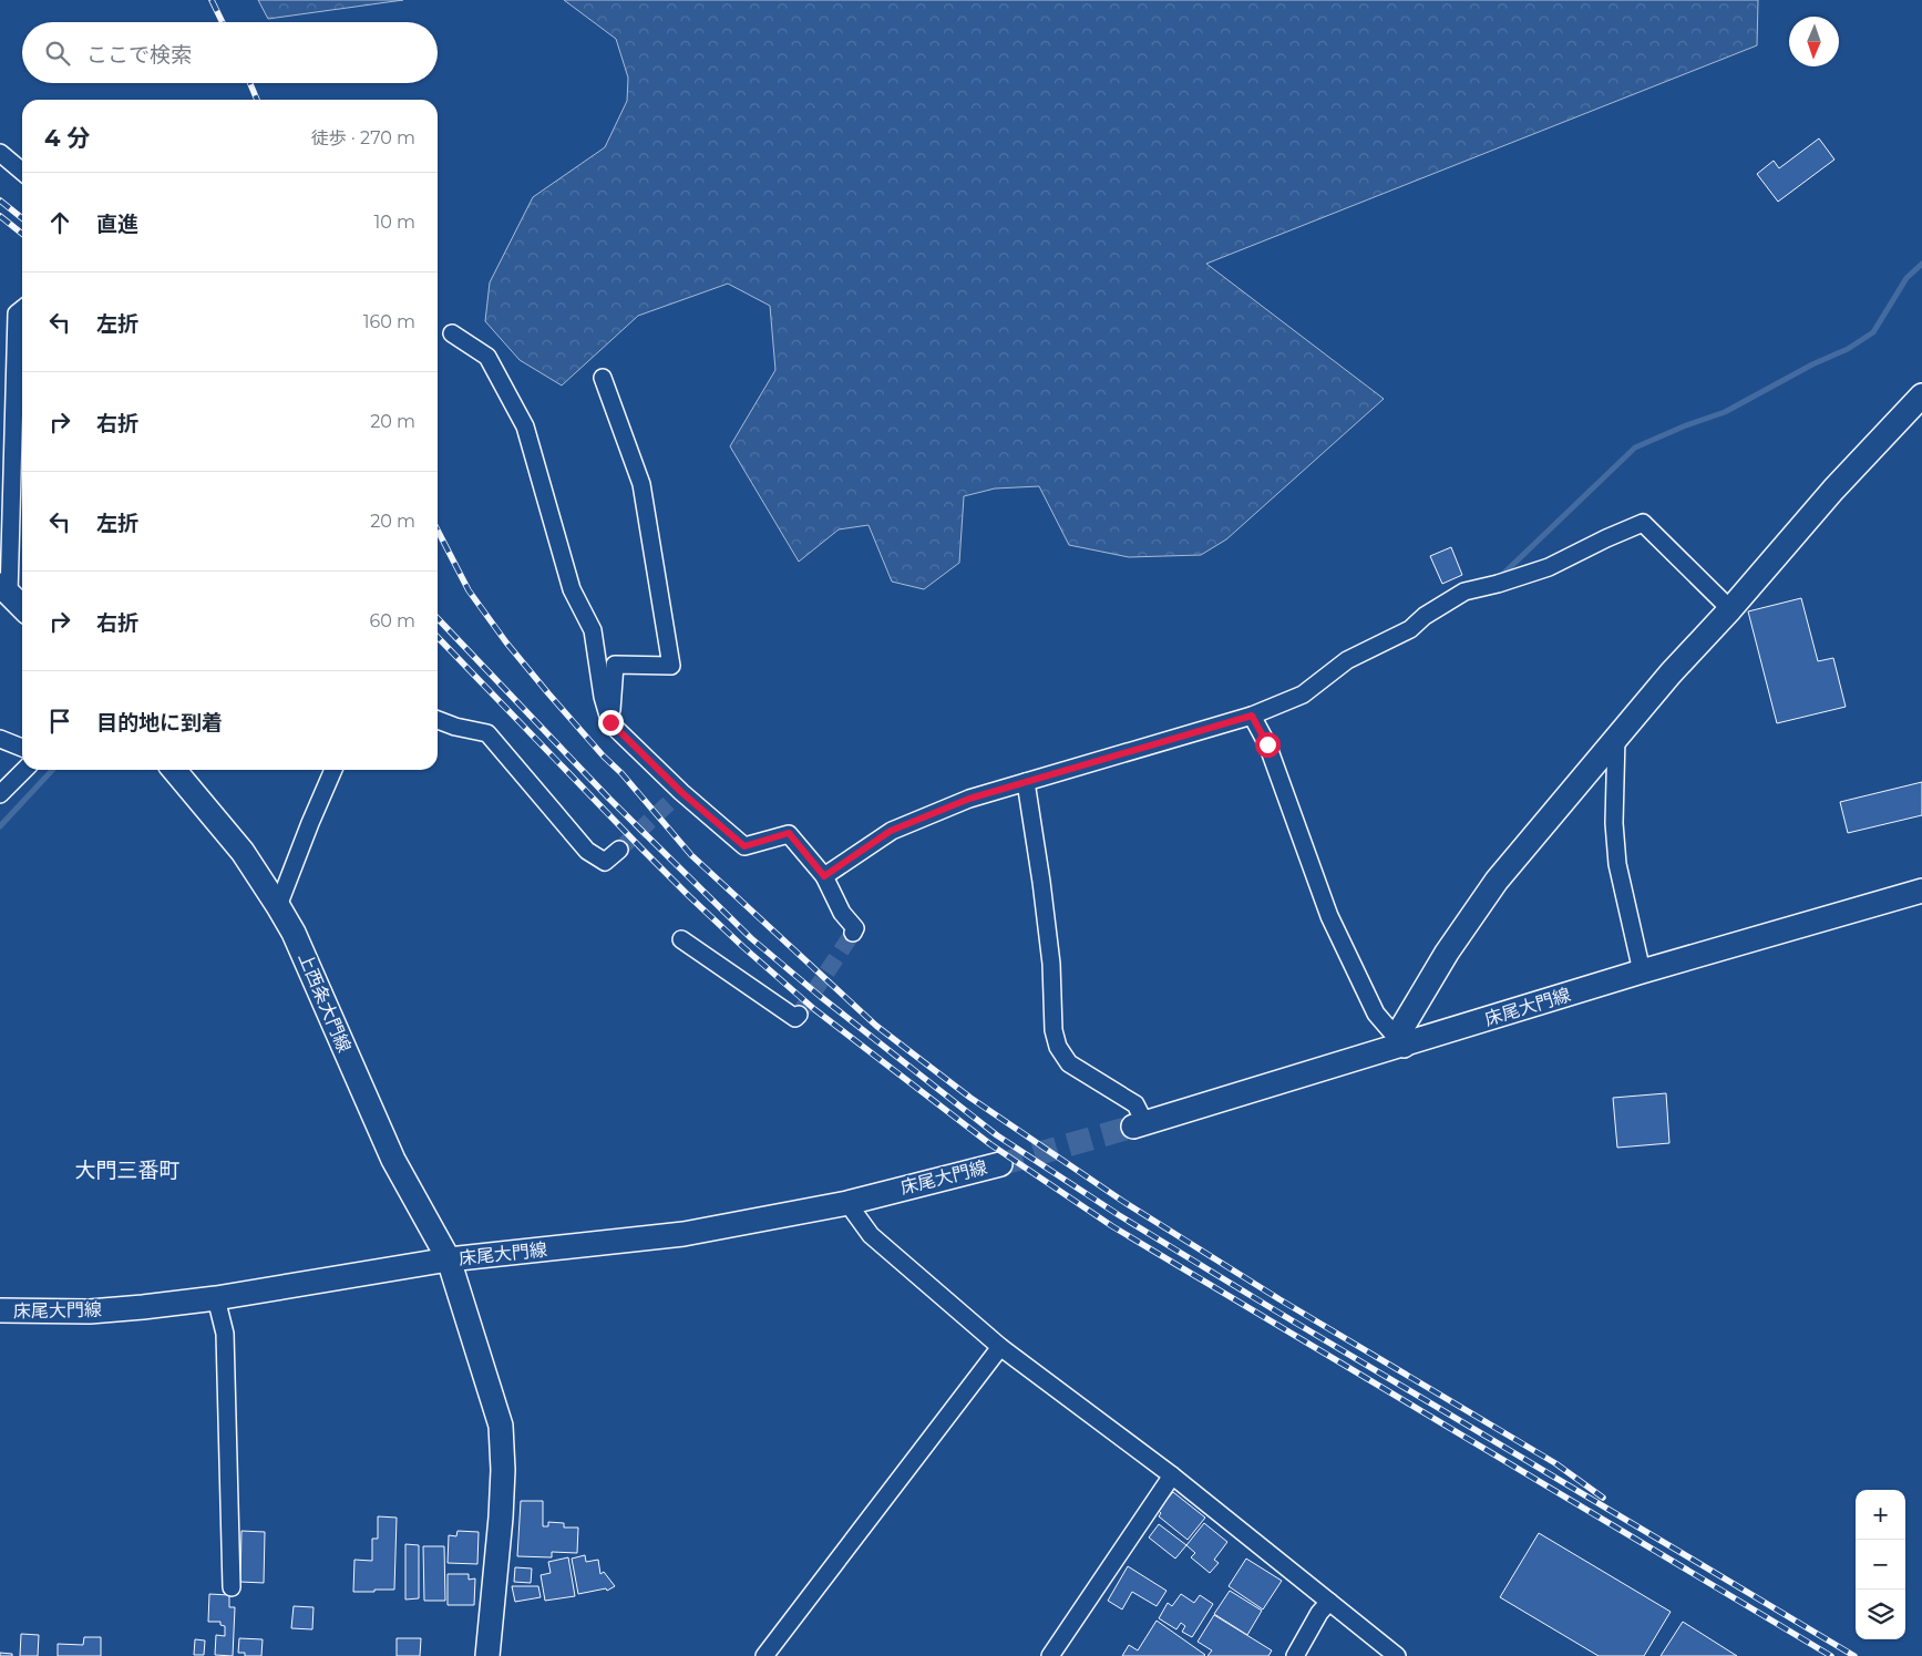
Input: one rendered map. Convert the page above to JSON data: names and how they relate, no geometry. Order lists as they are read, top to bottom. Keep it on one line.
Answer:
{"streets":{"main road":["上西条大門線","床尾大門線"]},"crossings":[["上西条大門線","床尾大門線"]],"districts":["大門三番町"],"north":"bottom","page":{"search":"ここで検索","heading":["4 分","徒歩 · 270 m"],"list":[["直進","10 m"],["左折","160 m"],["右折","20 m"],["左折","20 m"],["右折","60 m"],"目的地に到着"],"map_buttons":["+","−"]}}
